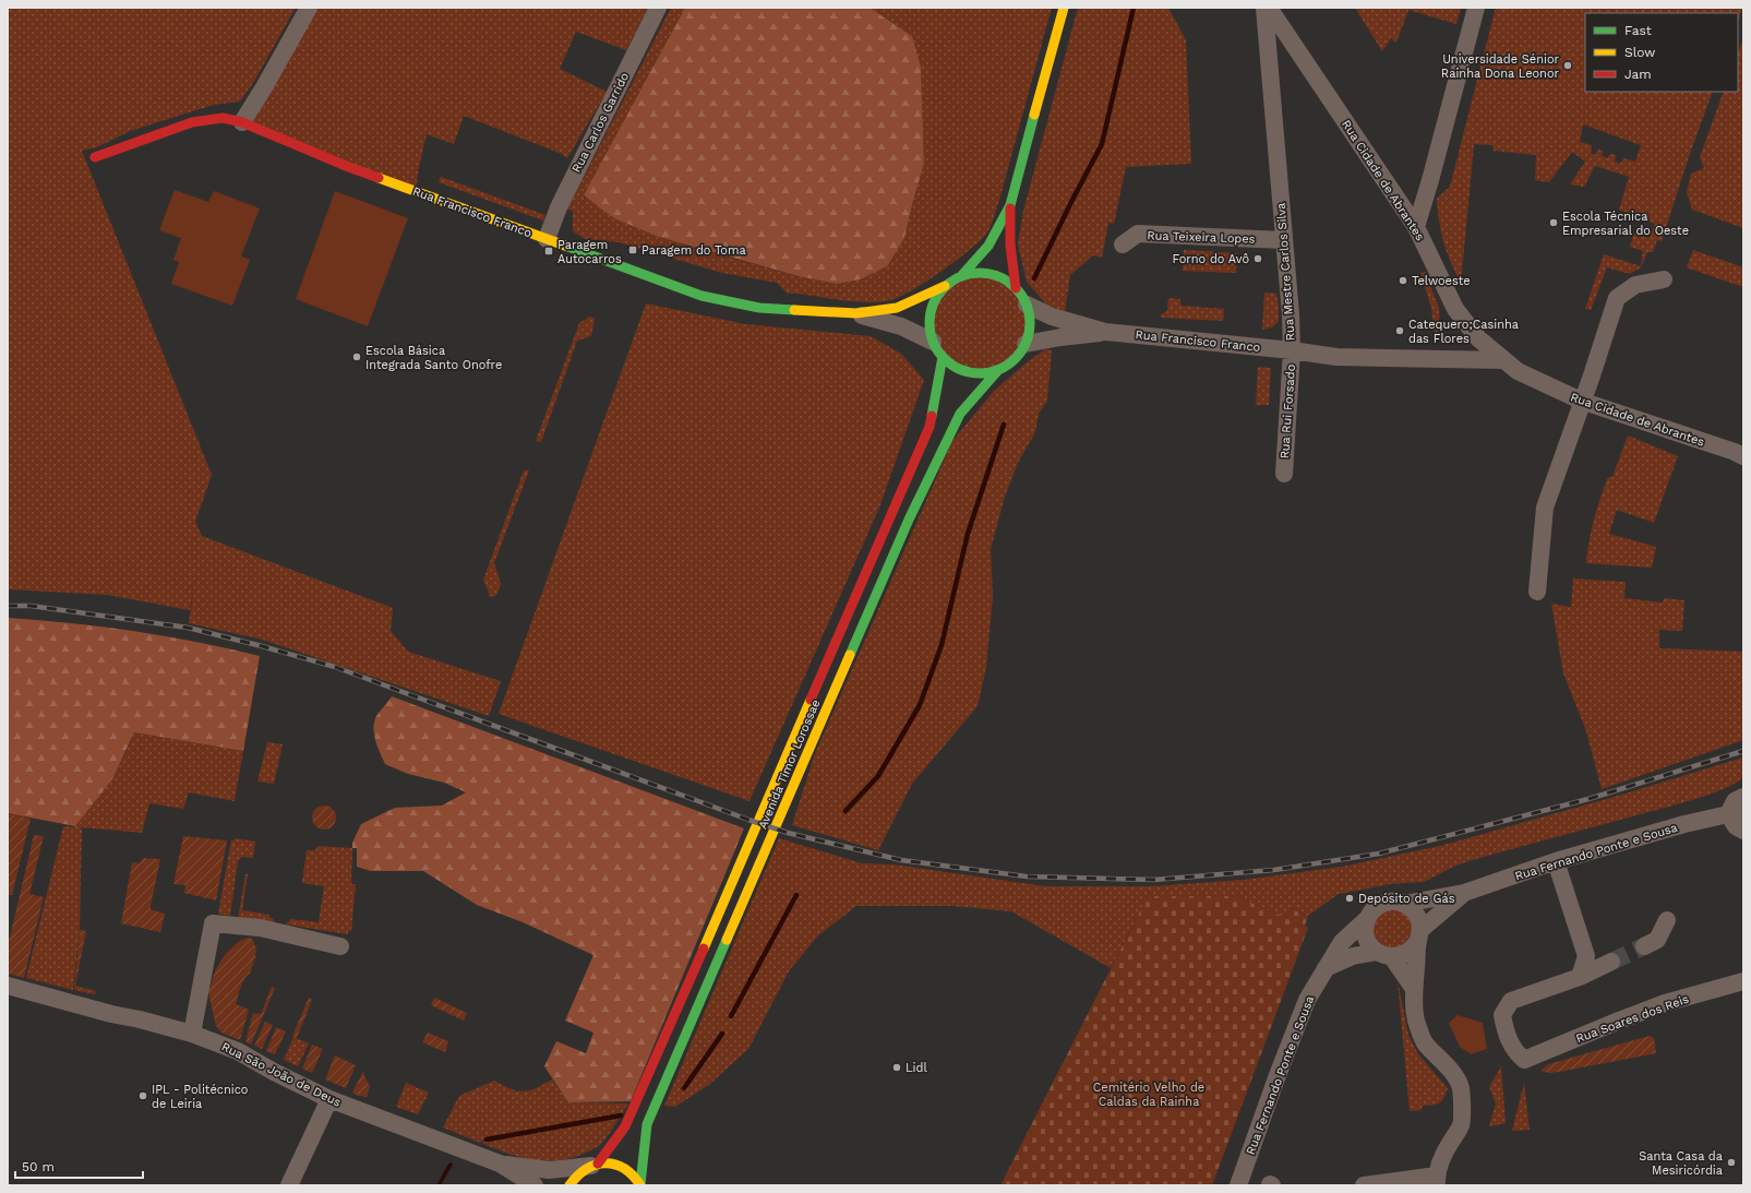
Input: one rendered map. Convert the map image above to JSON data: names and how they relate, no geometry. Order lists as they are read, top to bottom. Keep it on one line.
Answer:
{"streets":{"main road":["Rua Francisco Franco","Avenida Timor Lorossae"],"street":["Rua Carlos Garrido","Rua Cidade de Abrantes","Rua Teixeira Lopes","Rua Mestre Carlos Silva","Rua Rui Forsado","Rua Fernando Ponte e Sousa","Rua Soares dos Reis","Rua São João de Deus"]},"crossings":[["Rua Carlos Garrido","Rua Francisco Franco"],["Rua Cidade de Abrantes","Rua Mestre Carlos Silva"],["Rua Francisco Franco","Rua Mestre Carlos Silva"],["Rua Francisco Franco","Rua Rui Forsado"],["Rua Francisco Franco","Avenida Timor Lorossae"],["Rua Teixeira Lopes","Rua Mestre Carlos Silva"],["Rua Mestre Carlos Silva","Rua Rui Forsado"]],"parks":["Cemitério Velho de Caldas da Rainha"],"places":{"other":["Universidade Sénior Rainha Dona Leonor","Escola Técnica Empresarial do Oeste","Forno do Avô","Telwoeste","Catequero;Casinha das Flores","Escola Básica Integrada Santo Onofre","Depósito de Gás","Lidl","IPL - Politécnico de Leiria","Santa Casa da Mesiricórdia"],"transit":["Paragem do Toma","Paragem Autocarros"]},"legend":["Fast","Slow","Jam"],"scale_bar":"50 m"}
